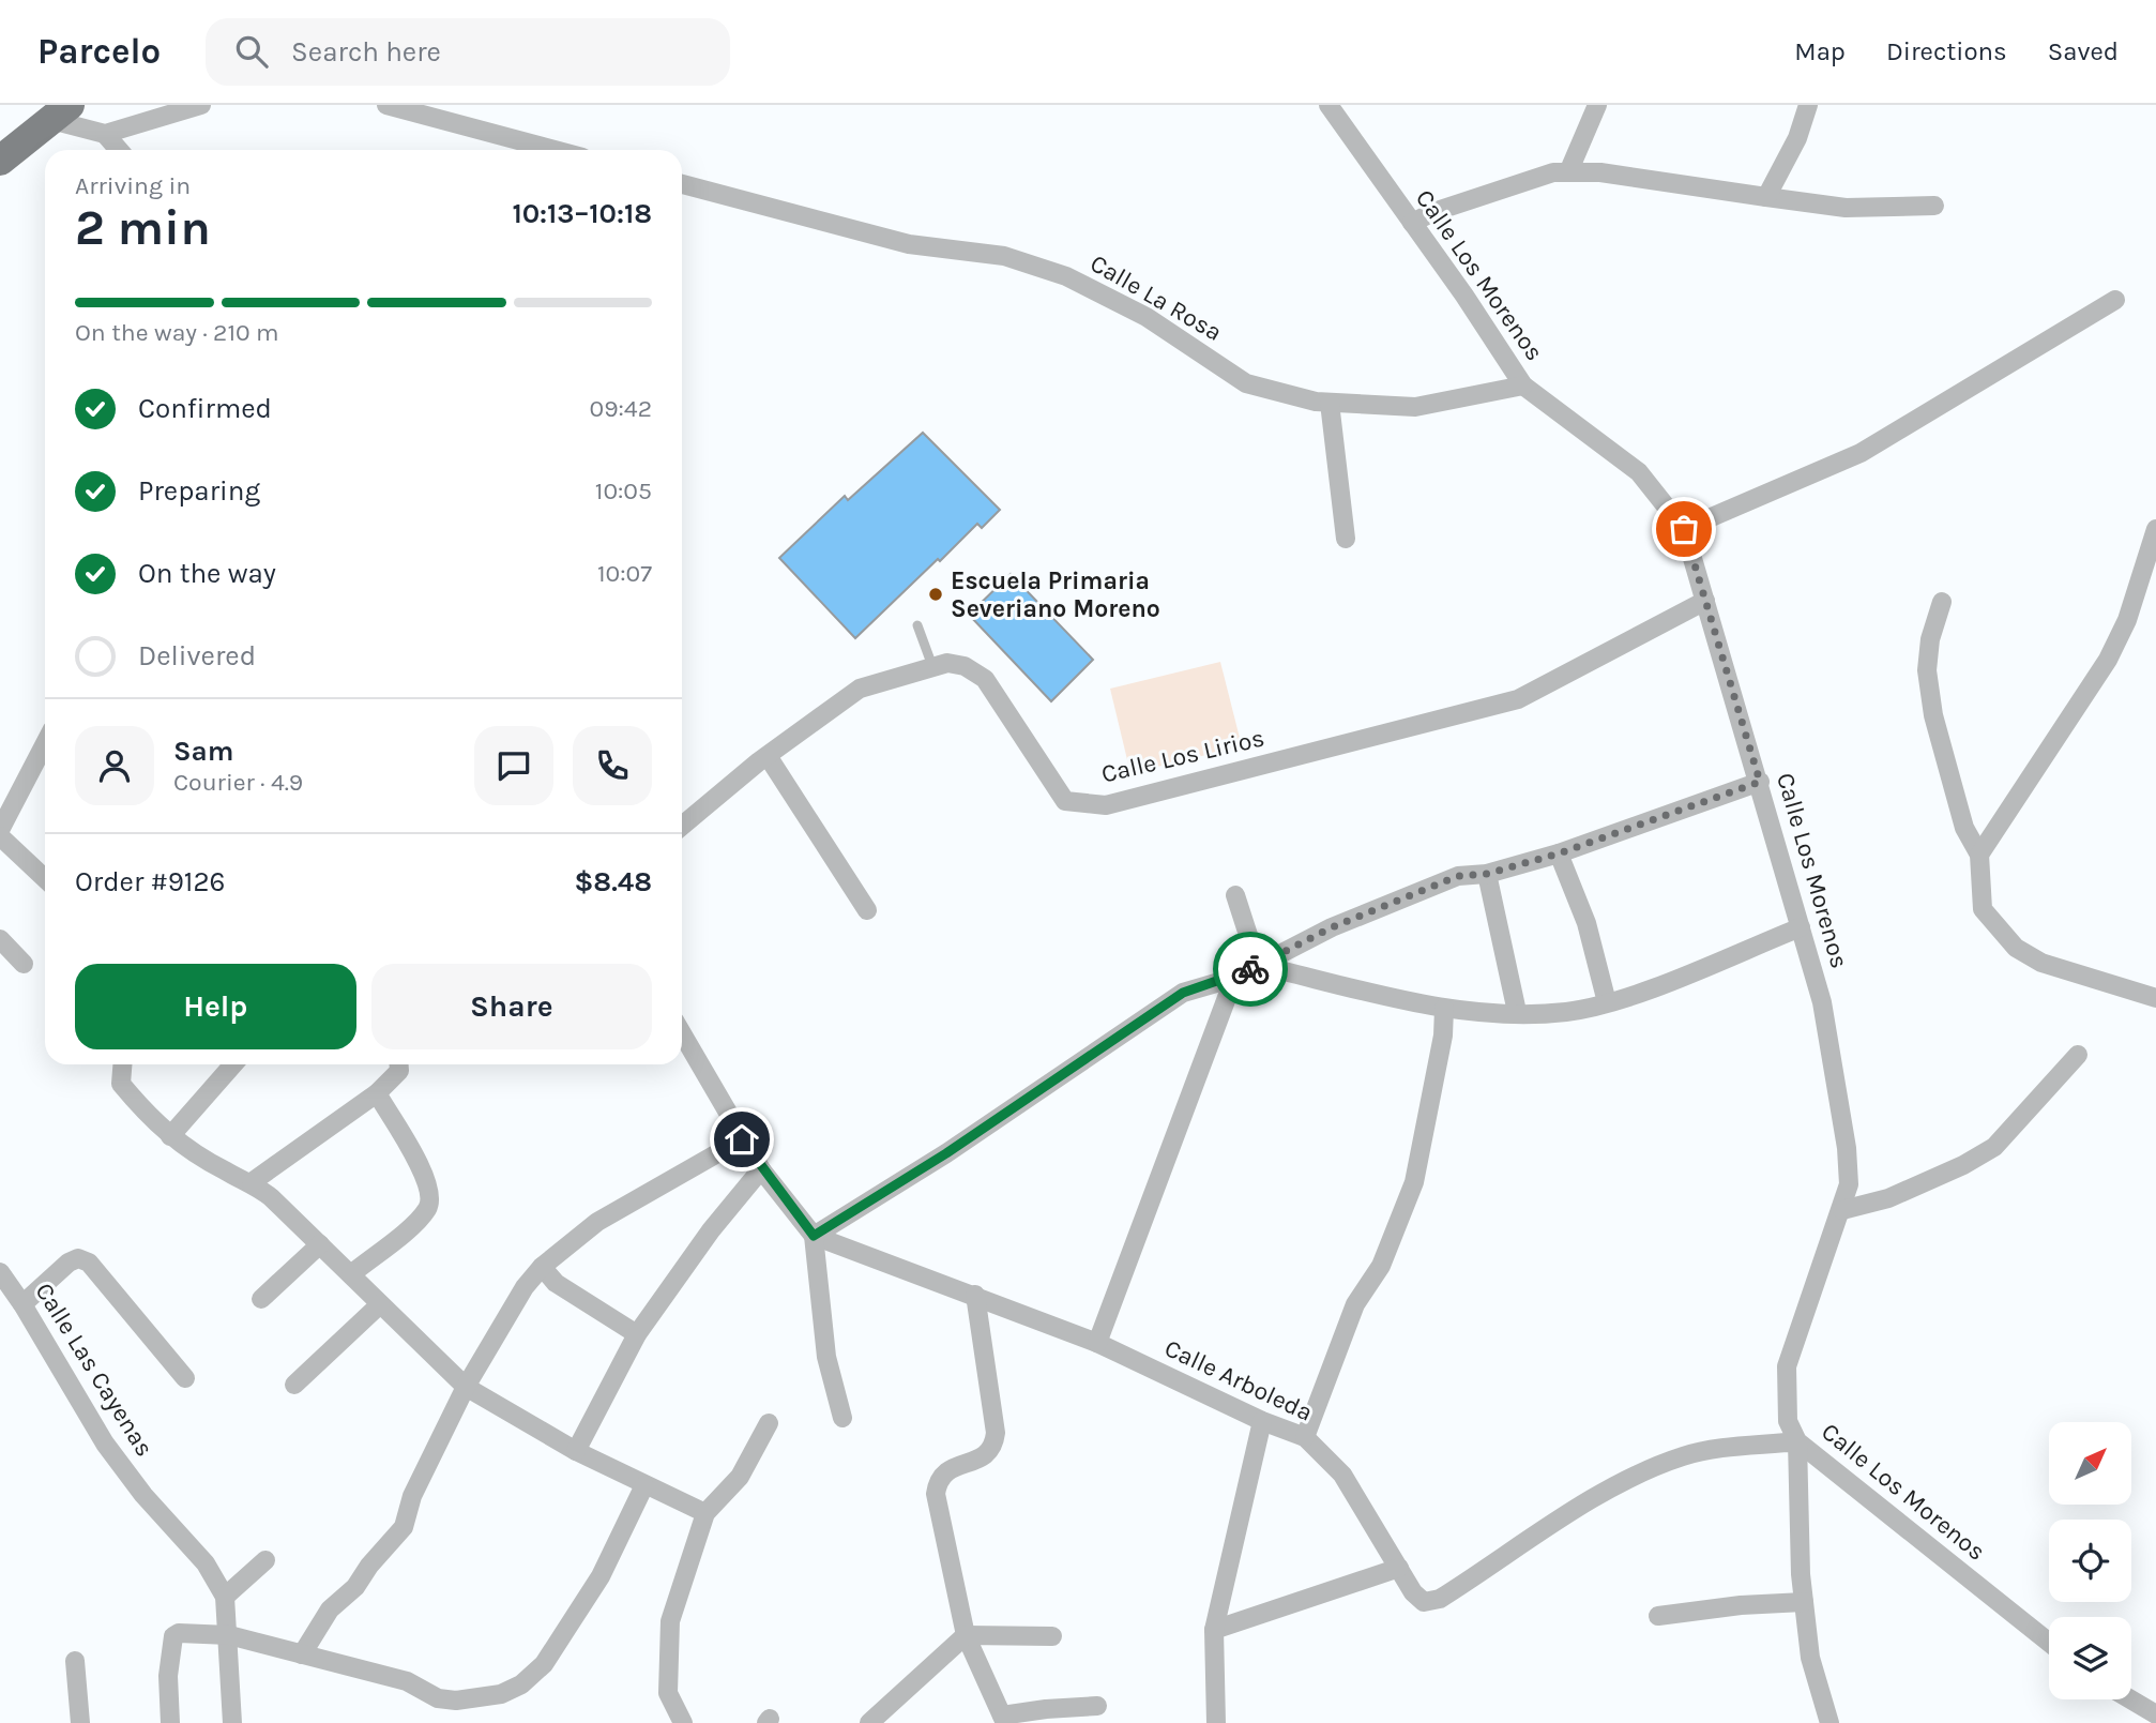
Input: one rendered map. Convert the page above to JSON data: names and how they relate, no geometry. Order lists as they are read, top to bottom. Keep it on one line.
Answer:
{"streets":{"street":["Calle Los Morenos","Calle La Rosa","Calle Los Lirios","Calle Las Cayenas","Calle Arboleda"]},"crossings":[["Calle Los Morenos","Calle La Rosa"],["Calle Los Morenos","Calle Los Lirios"],["Calle Los Morenos","Calle Arboleda"]],"places":["Escuela Primaria Severiano Moreno"],"north":"top right","page":{"header":"Parcelo","search":"Search here","nav":["Map","Directions","Saved"],"heading":["2 min","Arriving in","10:13–10:18"],"panel":["Sam","Courier · 4.9","Order #9126","$8.48"],"bar":"On the way · 210 m","list":[["Confirmed","09:42"],["Preparing","10:05"],["On the way","10:07"],"Delivered"],"buttons":["Help","Share"]}}
